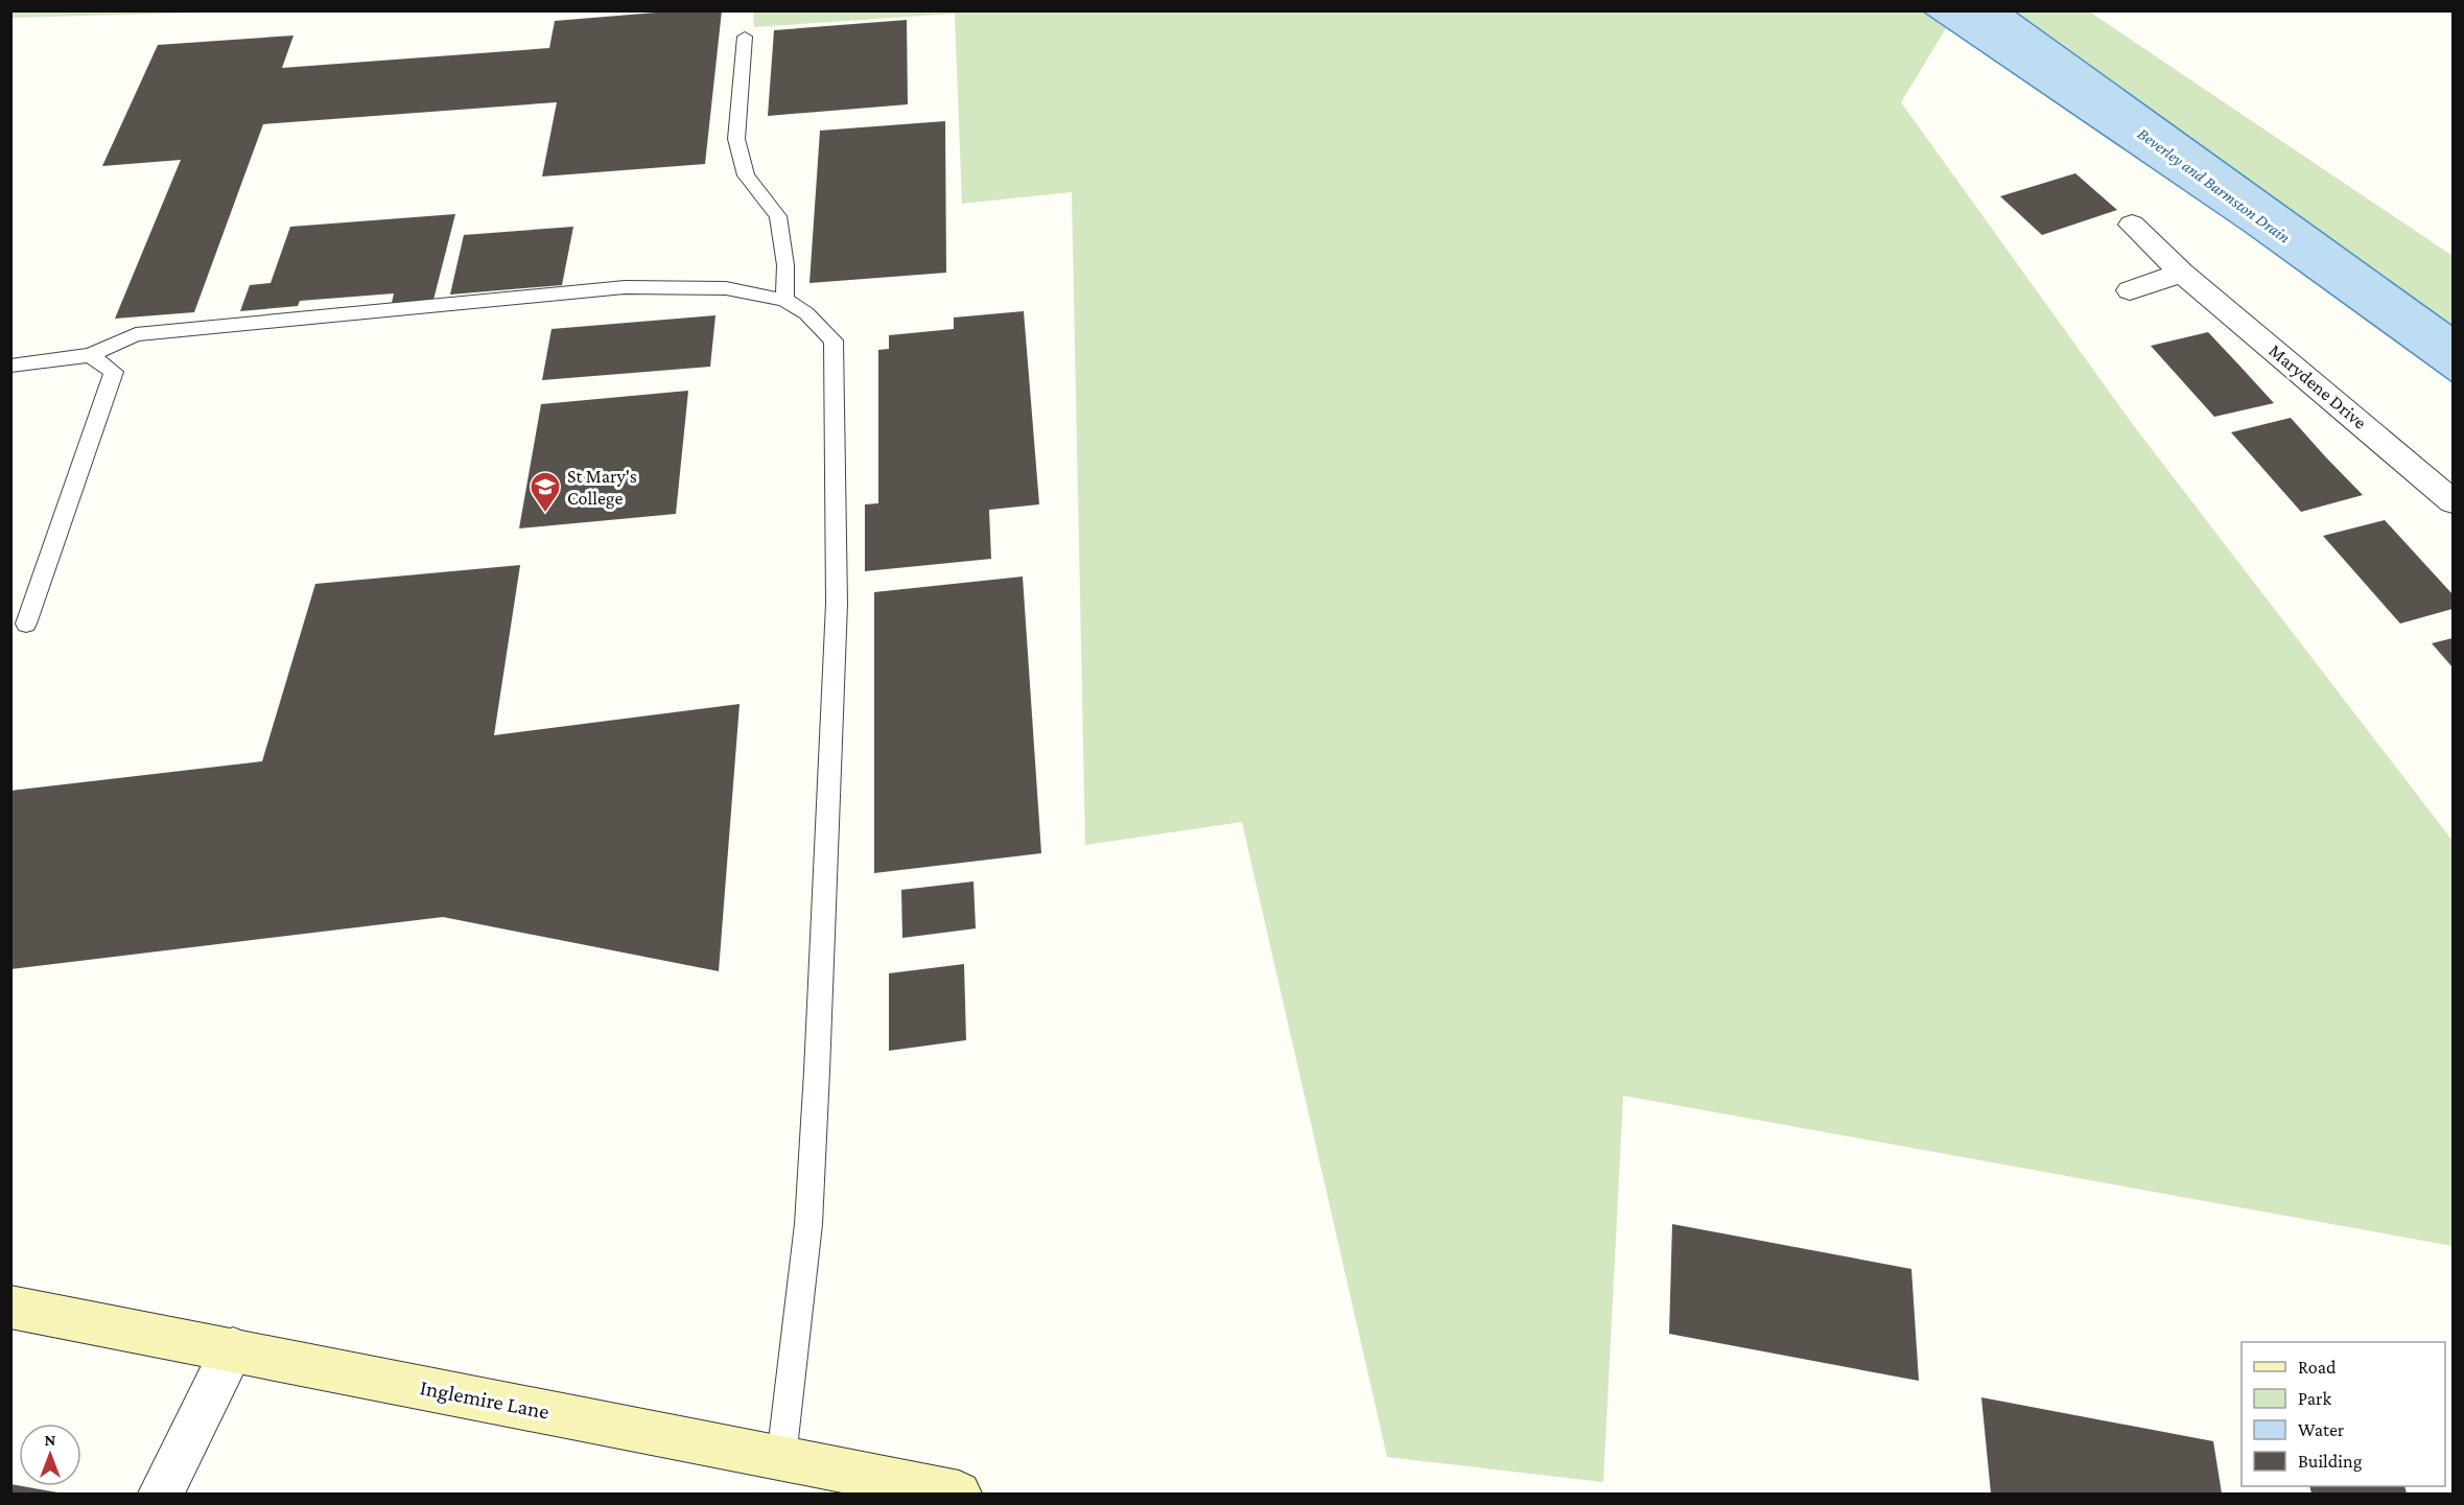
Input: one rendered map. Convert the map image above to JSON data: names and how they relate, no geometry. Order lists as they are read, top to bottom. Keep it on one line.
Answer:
{"streets":{"street":["Marydene Drive","Inglemire Lane"]},"water":["Beverley and Barmston Drain"],"places":{"school or university":["St Mary's College"]},"legend":["Road","Park","Water","Building"],"north":"top"}
